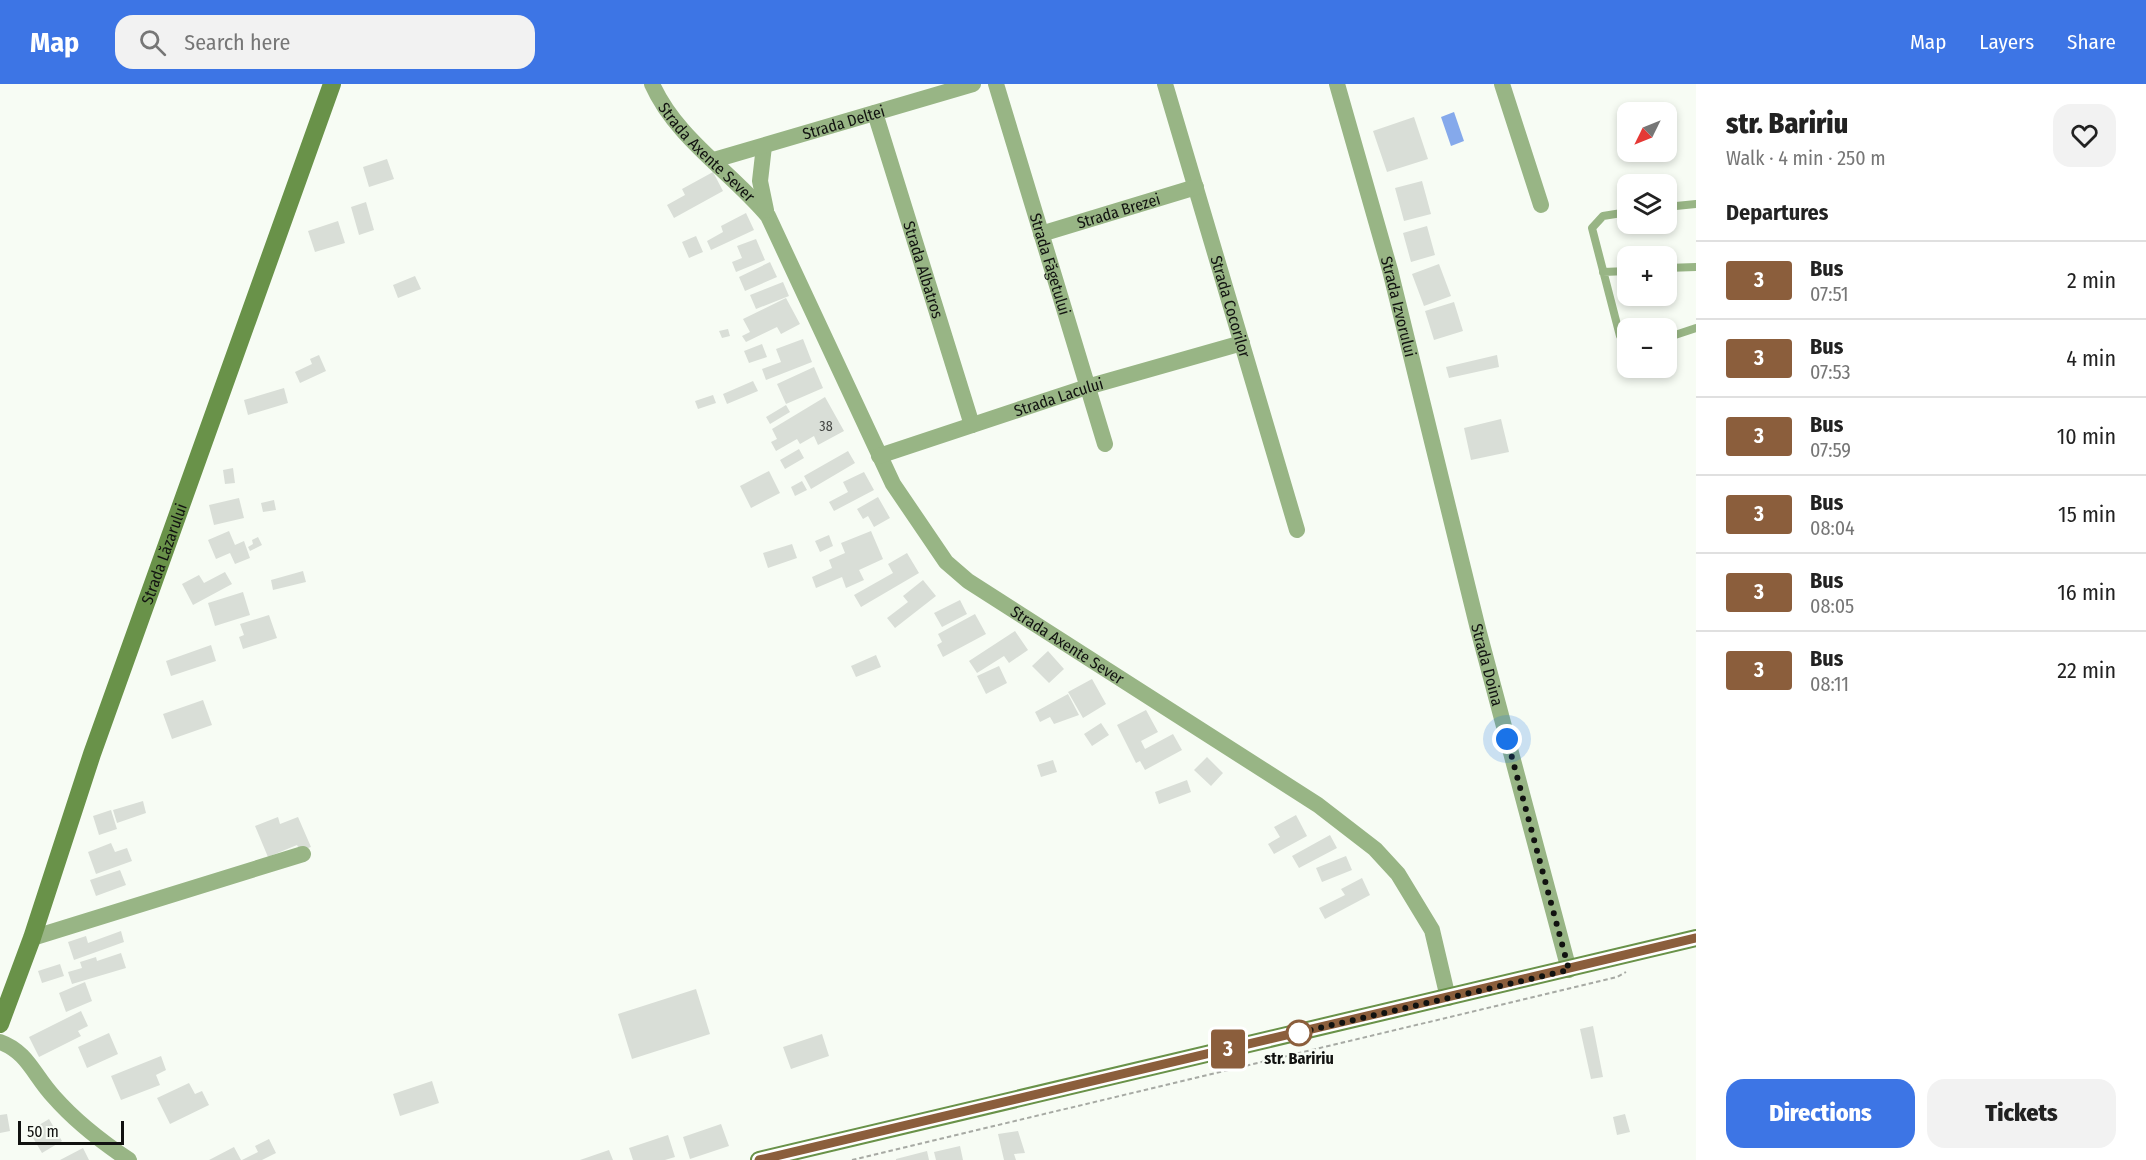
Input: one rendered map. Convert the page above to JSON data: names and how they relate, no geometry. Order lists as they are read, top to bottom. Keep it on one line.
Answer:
{"streets":{"street":["Strada Deltei","Strada Axente Sever","Strada Brezei","Strada Făgetului","Strada Albatros","Strada Cocorilor","Strada Izvorului","Strada Lacului","Strada Lăzarului","Strada Doina"]},"crossings":[["Strada Deltei","Strada Axente Sever"],["Strada Deltei","Strada Albatros"],["Strada Axente Sever","Strada Lacului"],["Strada Brezei","Strada Făgetului"],["Strada Brezei","Strada Cocorilor"],["Strada Făgetului","Strada Lacului"],["Strada Albatros","Strada Lacului"],["Strada Cocorilor","Strada Lacului"],["Strada Izvorului","Strada Doina"]],"places":["str. Baririu"],"lines":["bus line 3"],"house_numbers":["38"],"scale_bar":"50 m","north":"bottom left","page":{"header":"Map","search":"Search here","nav":["Map","Layers","Share"],"on_map":"3","heading":[["str. Baririu","Walk · 4 min · 250 m"],"Departures"],"map_buttons":["+","−"],"list":[{"mark":"3","name":"Bus","note":"07:51","value":"2 min"},{"mark":"3","name":"Bus","note":"07:53","value":"4 min"},{"mark":"3","name":"Bus","note":"07:59","value":"10 min"},{"mark":"3","name":"Bus","note":"08:04","value":"15 min"},{"mark":"3","name":"Bus","note":"08:05","value":"16 min"},{"mark":"3","name":"Bus","note":"08:11","value":"22 min"}],"buttons":["Directions","Tickets"],"scale":"50 m"}}
